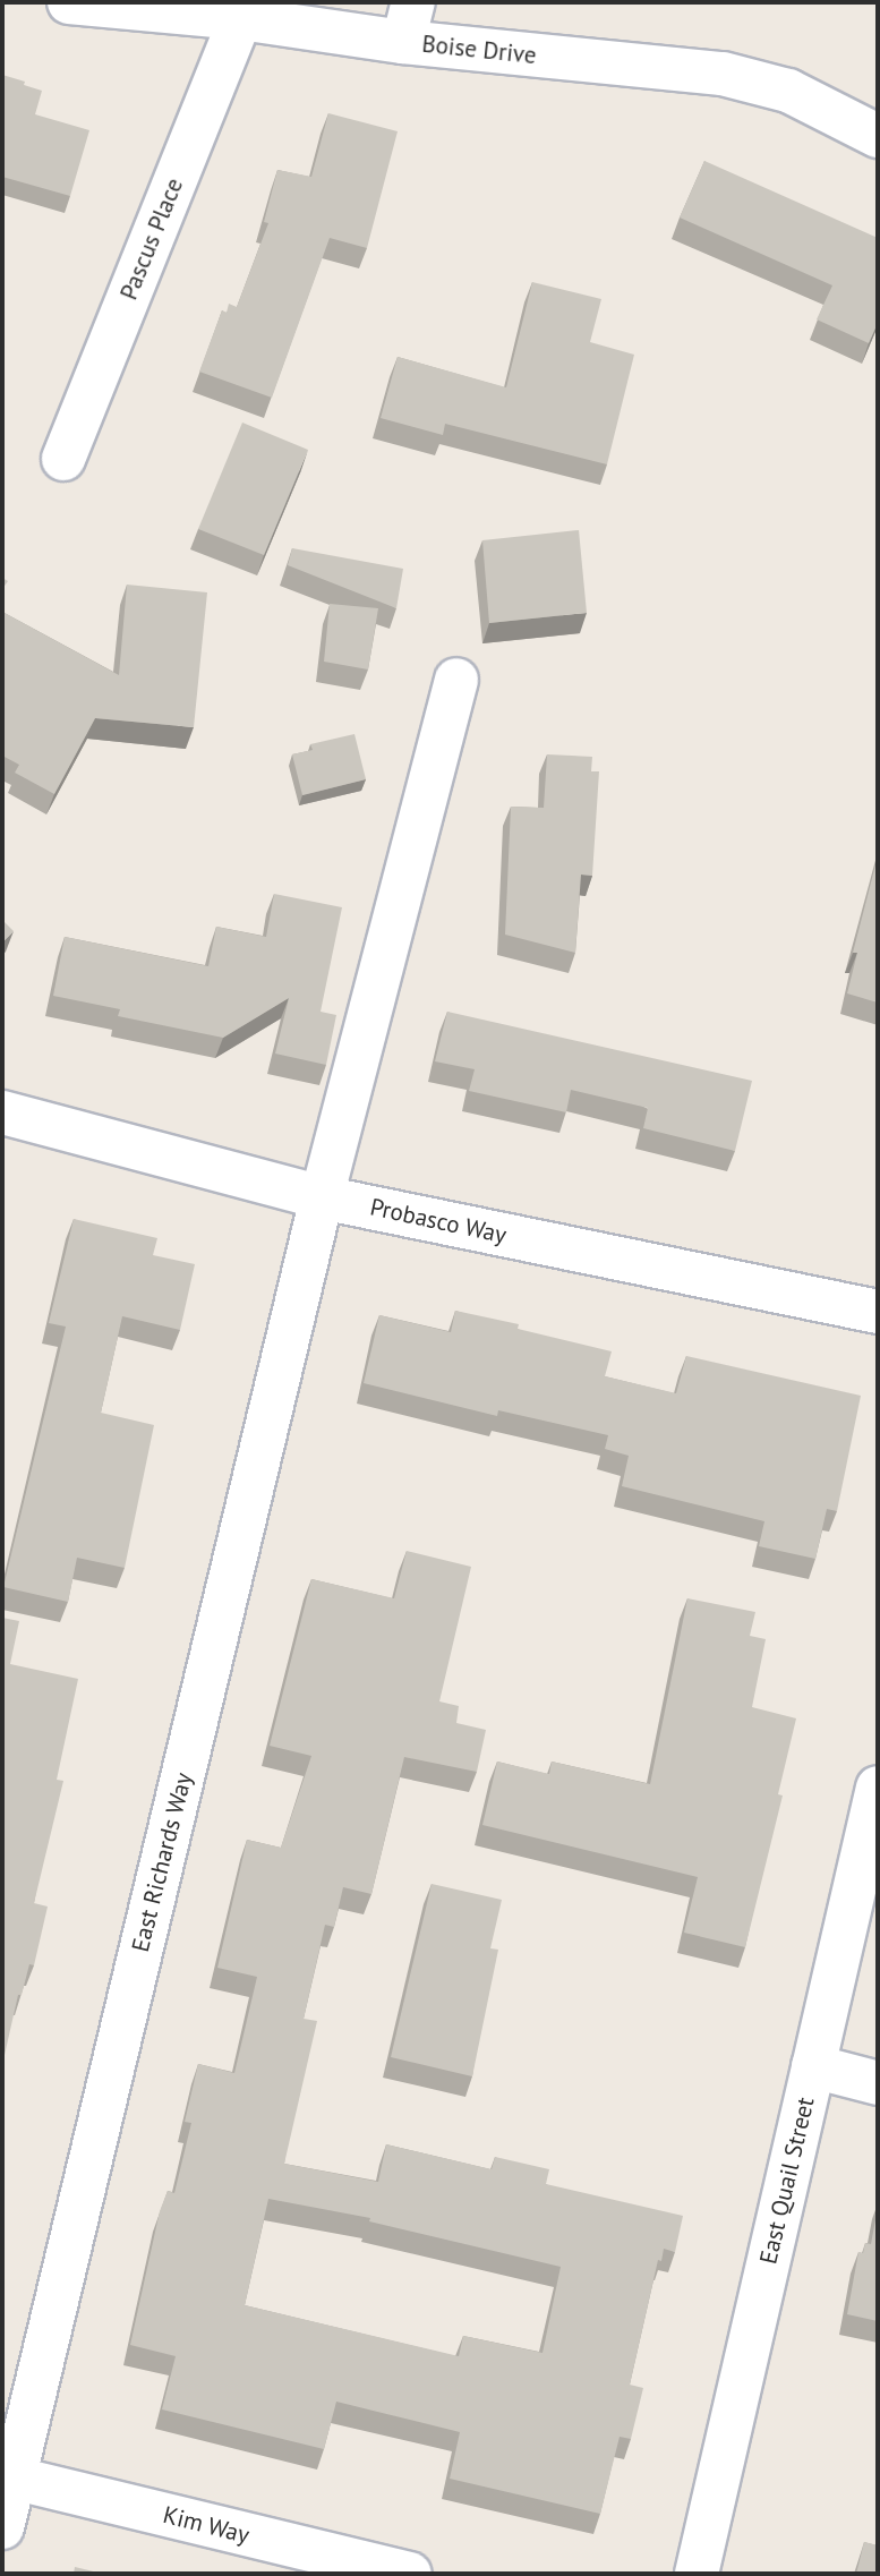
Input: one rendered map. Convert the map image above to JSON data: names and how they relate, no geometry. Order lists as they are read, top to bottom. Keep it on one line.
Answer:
{"streets":{"street":["Boise Drive","Pascus Place","Probasco Way","East Richards Way","East Quail Street","Kim Way"]},"crossings":[["Boise Drive","Pascus Place"],["Probasco Way","East Richards Way"],["East Richards Way","Kim Way"]]}
